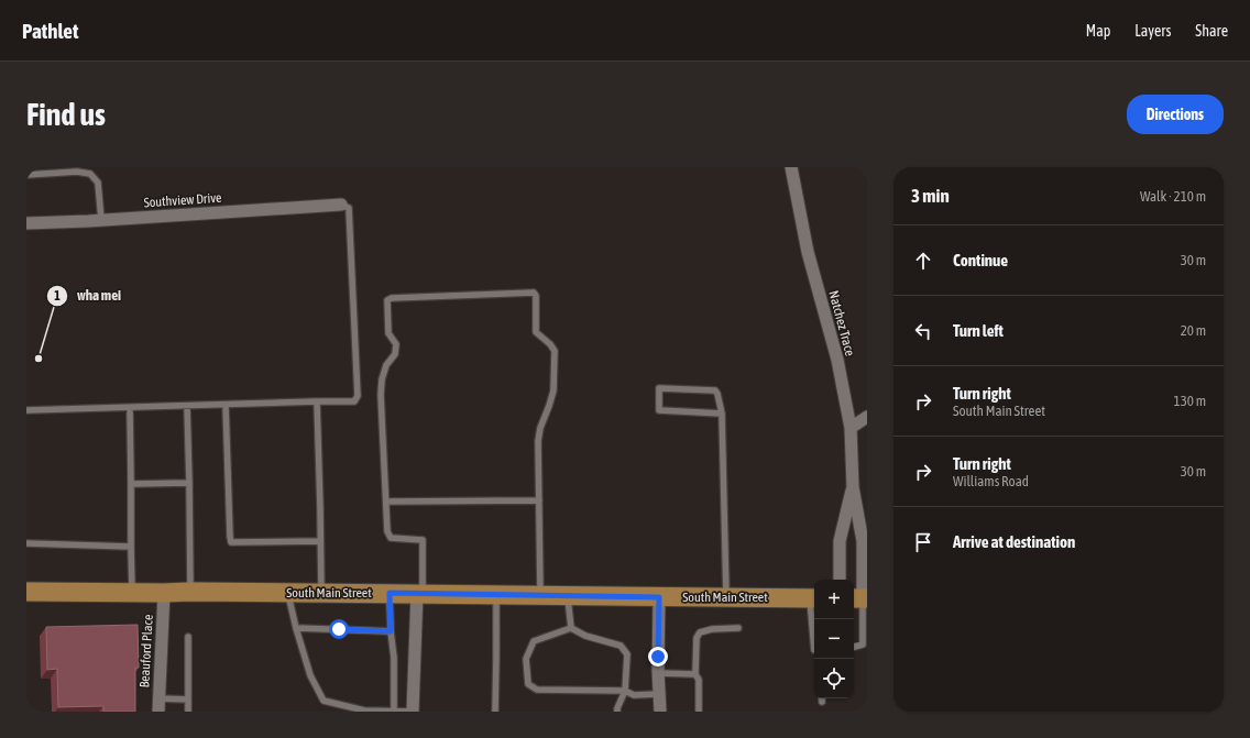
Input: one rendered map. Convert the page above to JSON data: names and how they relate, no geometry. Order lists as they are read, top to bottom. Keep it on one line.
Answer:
{"streets":{"main road":["South Main Street"],"street":["Southview Drive","Natchez Trace","Beauford Place"]},"crossings":[["South Main Street","Beauford Place"]],"places":["wha mei"],"page":{"header":"Pathlet","nav":["Map","Layers","Share"],"buttons":"Directions","title":"Find us","heading":["3 min","Walk · 210 m"],"list":[["Continue","30 m"],["Turn left","20 m"],["Turn right","South Main Street","130 m"],["Turn right","Williams Road","30 m"],"Arrive at destination"],"map_buttons":["+","−"]}}
